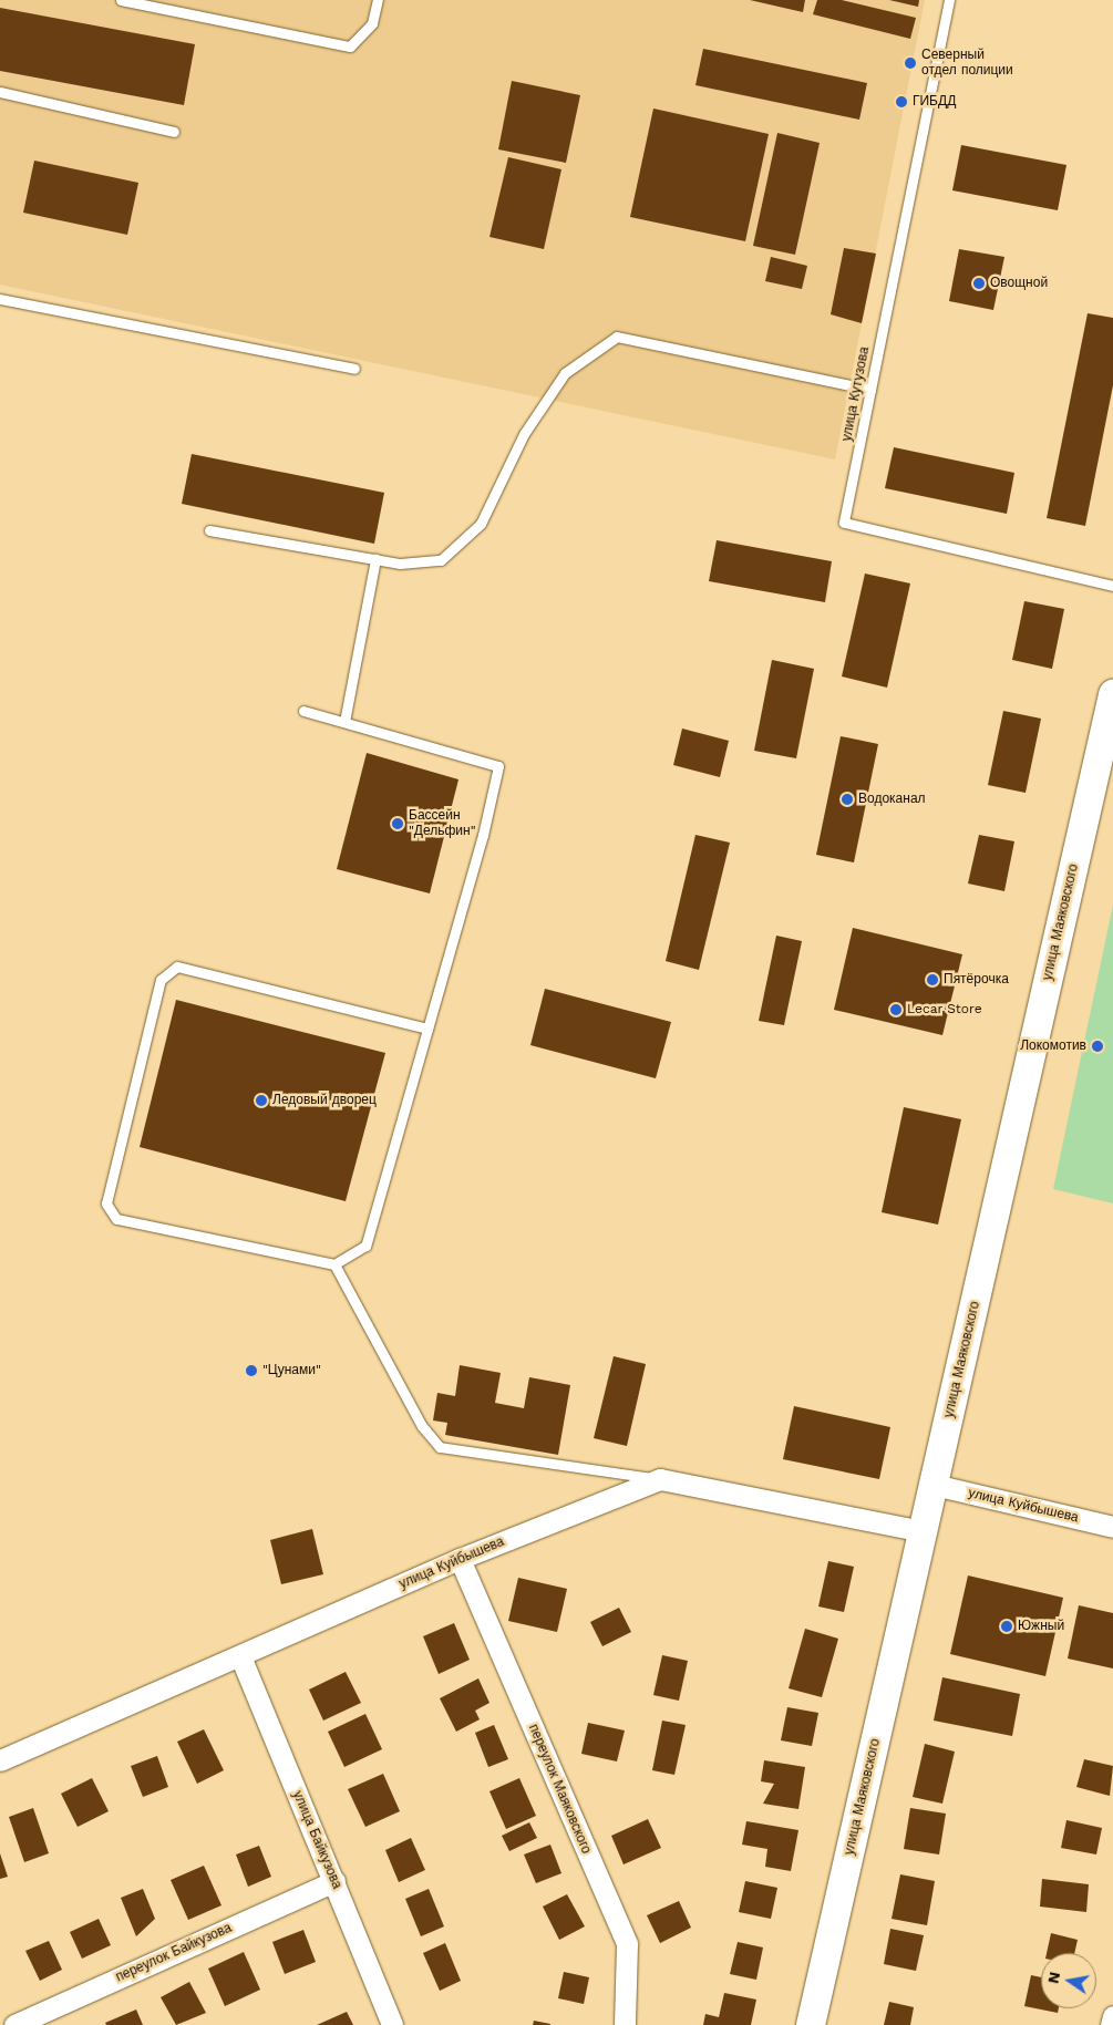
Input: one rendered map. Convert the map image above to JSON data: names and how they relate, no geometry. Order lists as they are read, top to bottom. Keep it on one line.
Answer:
{"streets":{"main road":["улица Маяковского"],"street":["улица Куйбышева","переулок Маяковского","улица Байкузова","переулок Байкузова"],"lane":["улица Кутузова"]},"crossings":[["улица Маяковского","улица Куйбышева"],["улица Куйбышева","переулок Маяковского"],["улица Куйбышева","улица Байкузова"],["улица Байкузова","переулок Байкузова"]],"places":["Северный отдел полиции","ГИБДД","Овощной","Водоканал","Бассейн \"Дельфин\"","Пятёрочка","Lecar Store","Локомотив","Ледовый дворец","\"Цунами\"","Южный"],"north":"left"}
